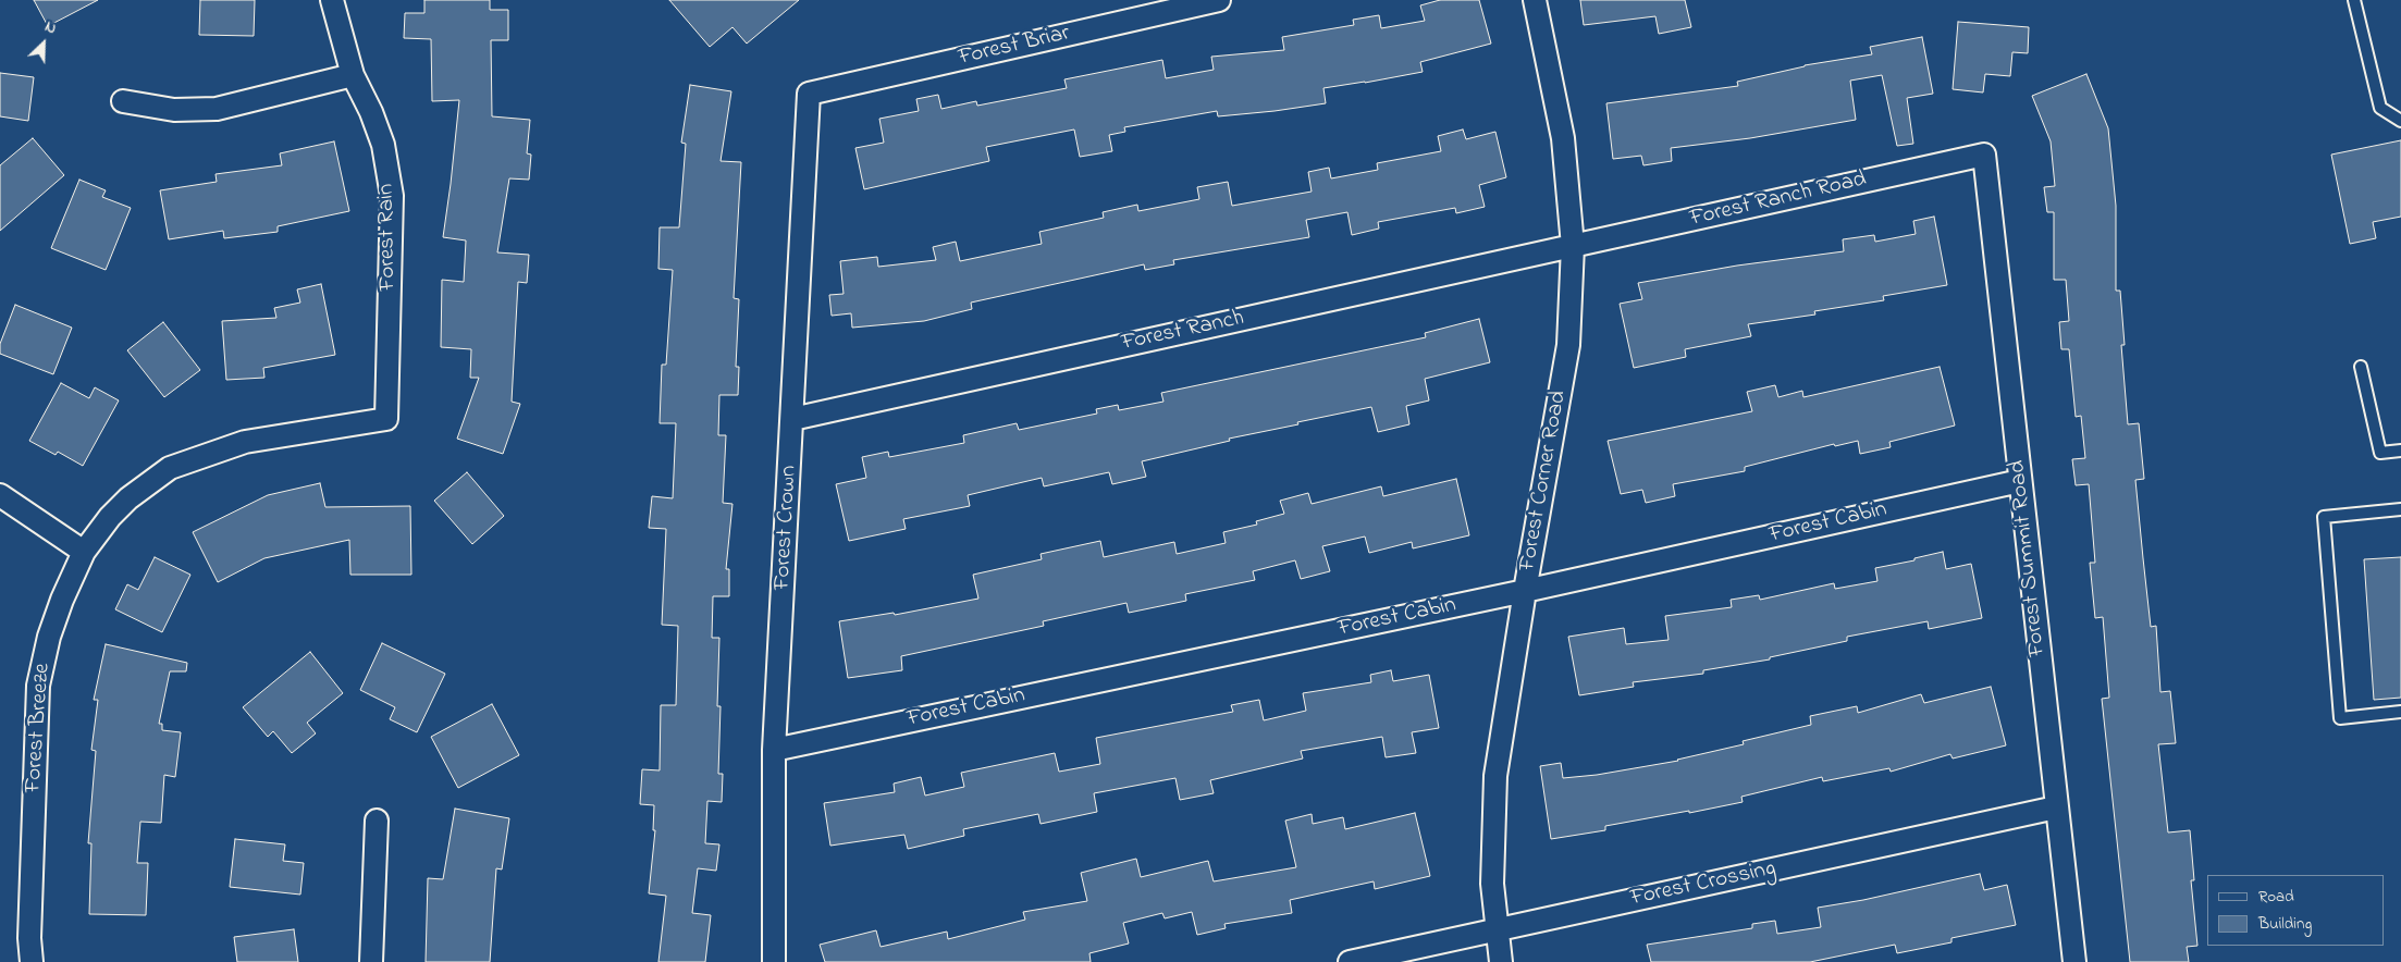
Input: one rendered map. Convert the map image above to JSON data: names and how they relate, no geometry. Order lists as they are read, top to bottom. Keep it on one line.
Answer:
{"streets":{"street":["Forest Briar","Forest Ranch Road","Forest Rain","Forest Ranch","Forest Corner Road","Forest Cabin","Forest Crown","Forest Summit Road","Forest Breeze","Forest Crossing"]},"crossings":[["Forest Briar","Forest Crown"],["Forest Ranch Road","Forest Ranch"],["Forest Ranch Road","Forest Corner Road"],["Forest Ranch Road","Forest Summit Road"],["Forest Rain","Forest Breeze"],["Forest Ranch","Forest Corner Road"],["Forest Ranch","Forest Crown"],["Forest Corner Road","Forest Cabin"],["Forest Corner Road","Forest Crossing"],["Forest Cabin","Forest Crown"],["Forest Cabin","Forest Summit Road"],["Forest Summit Road","Forest Crossing"]],"legend":["Road","Building"],"north":"top right"}
